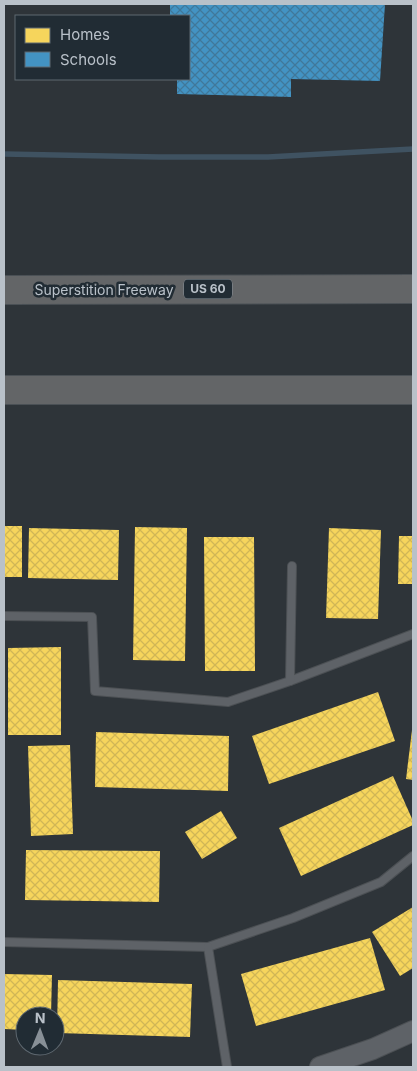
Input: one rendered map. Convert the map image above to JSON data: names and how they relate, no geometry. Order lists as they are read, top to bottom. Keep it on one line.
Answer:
{"streets":{"highway":["US 60","Superstition Freeway"]},"legend":["Homes","Schools"],"north":"top"}
